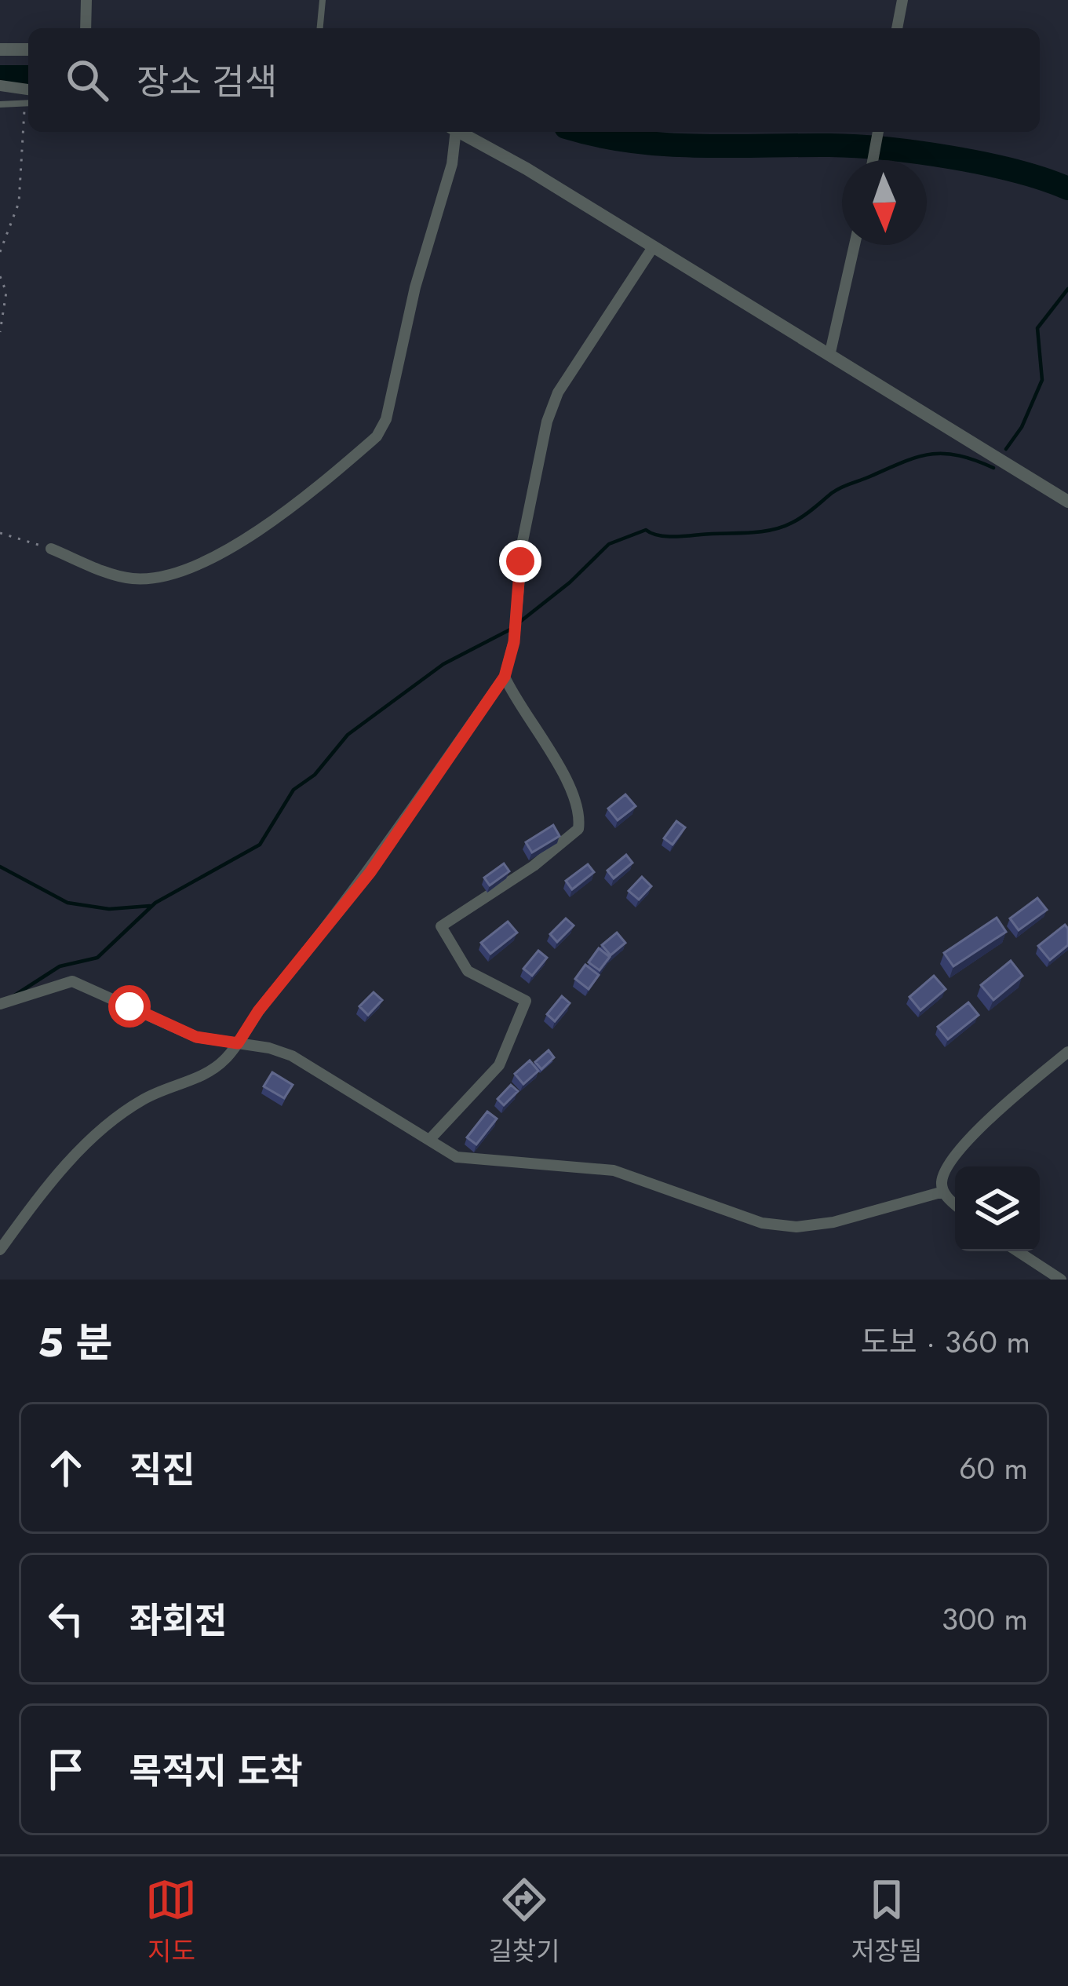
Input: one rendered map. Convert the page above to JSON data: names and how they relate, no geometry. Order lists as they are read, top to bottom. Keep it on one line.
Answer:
{"north":"bottom","page":{"search":"장소 검색","heading":["5 분","도보 · 360 m"],"list":[["직진","60 m"],["좌회전","300 m"],"목적지 도착"],"nav":["지도","길찾기","저장됨"]}}
